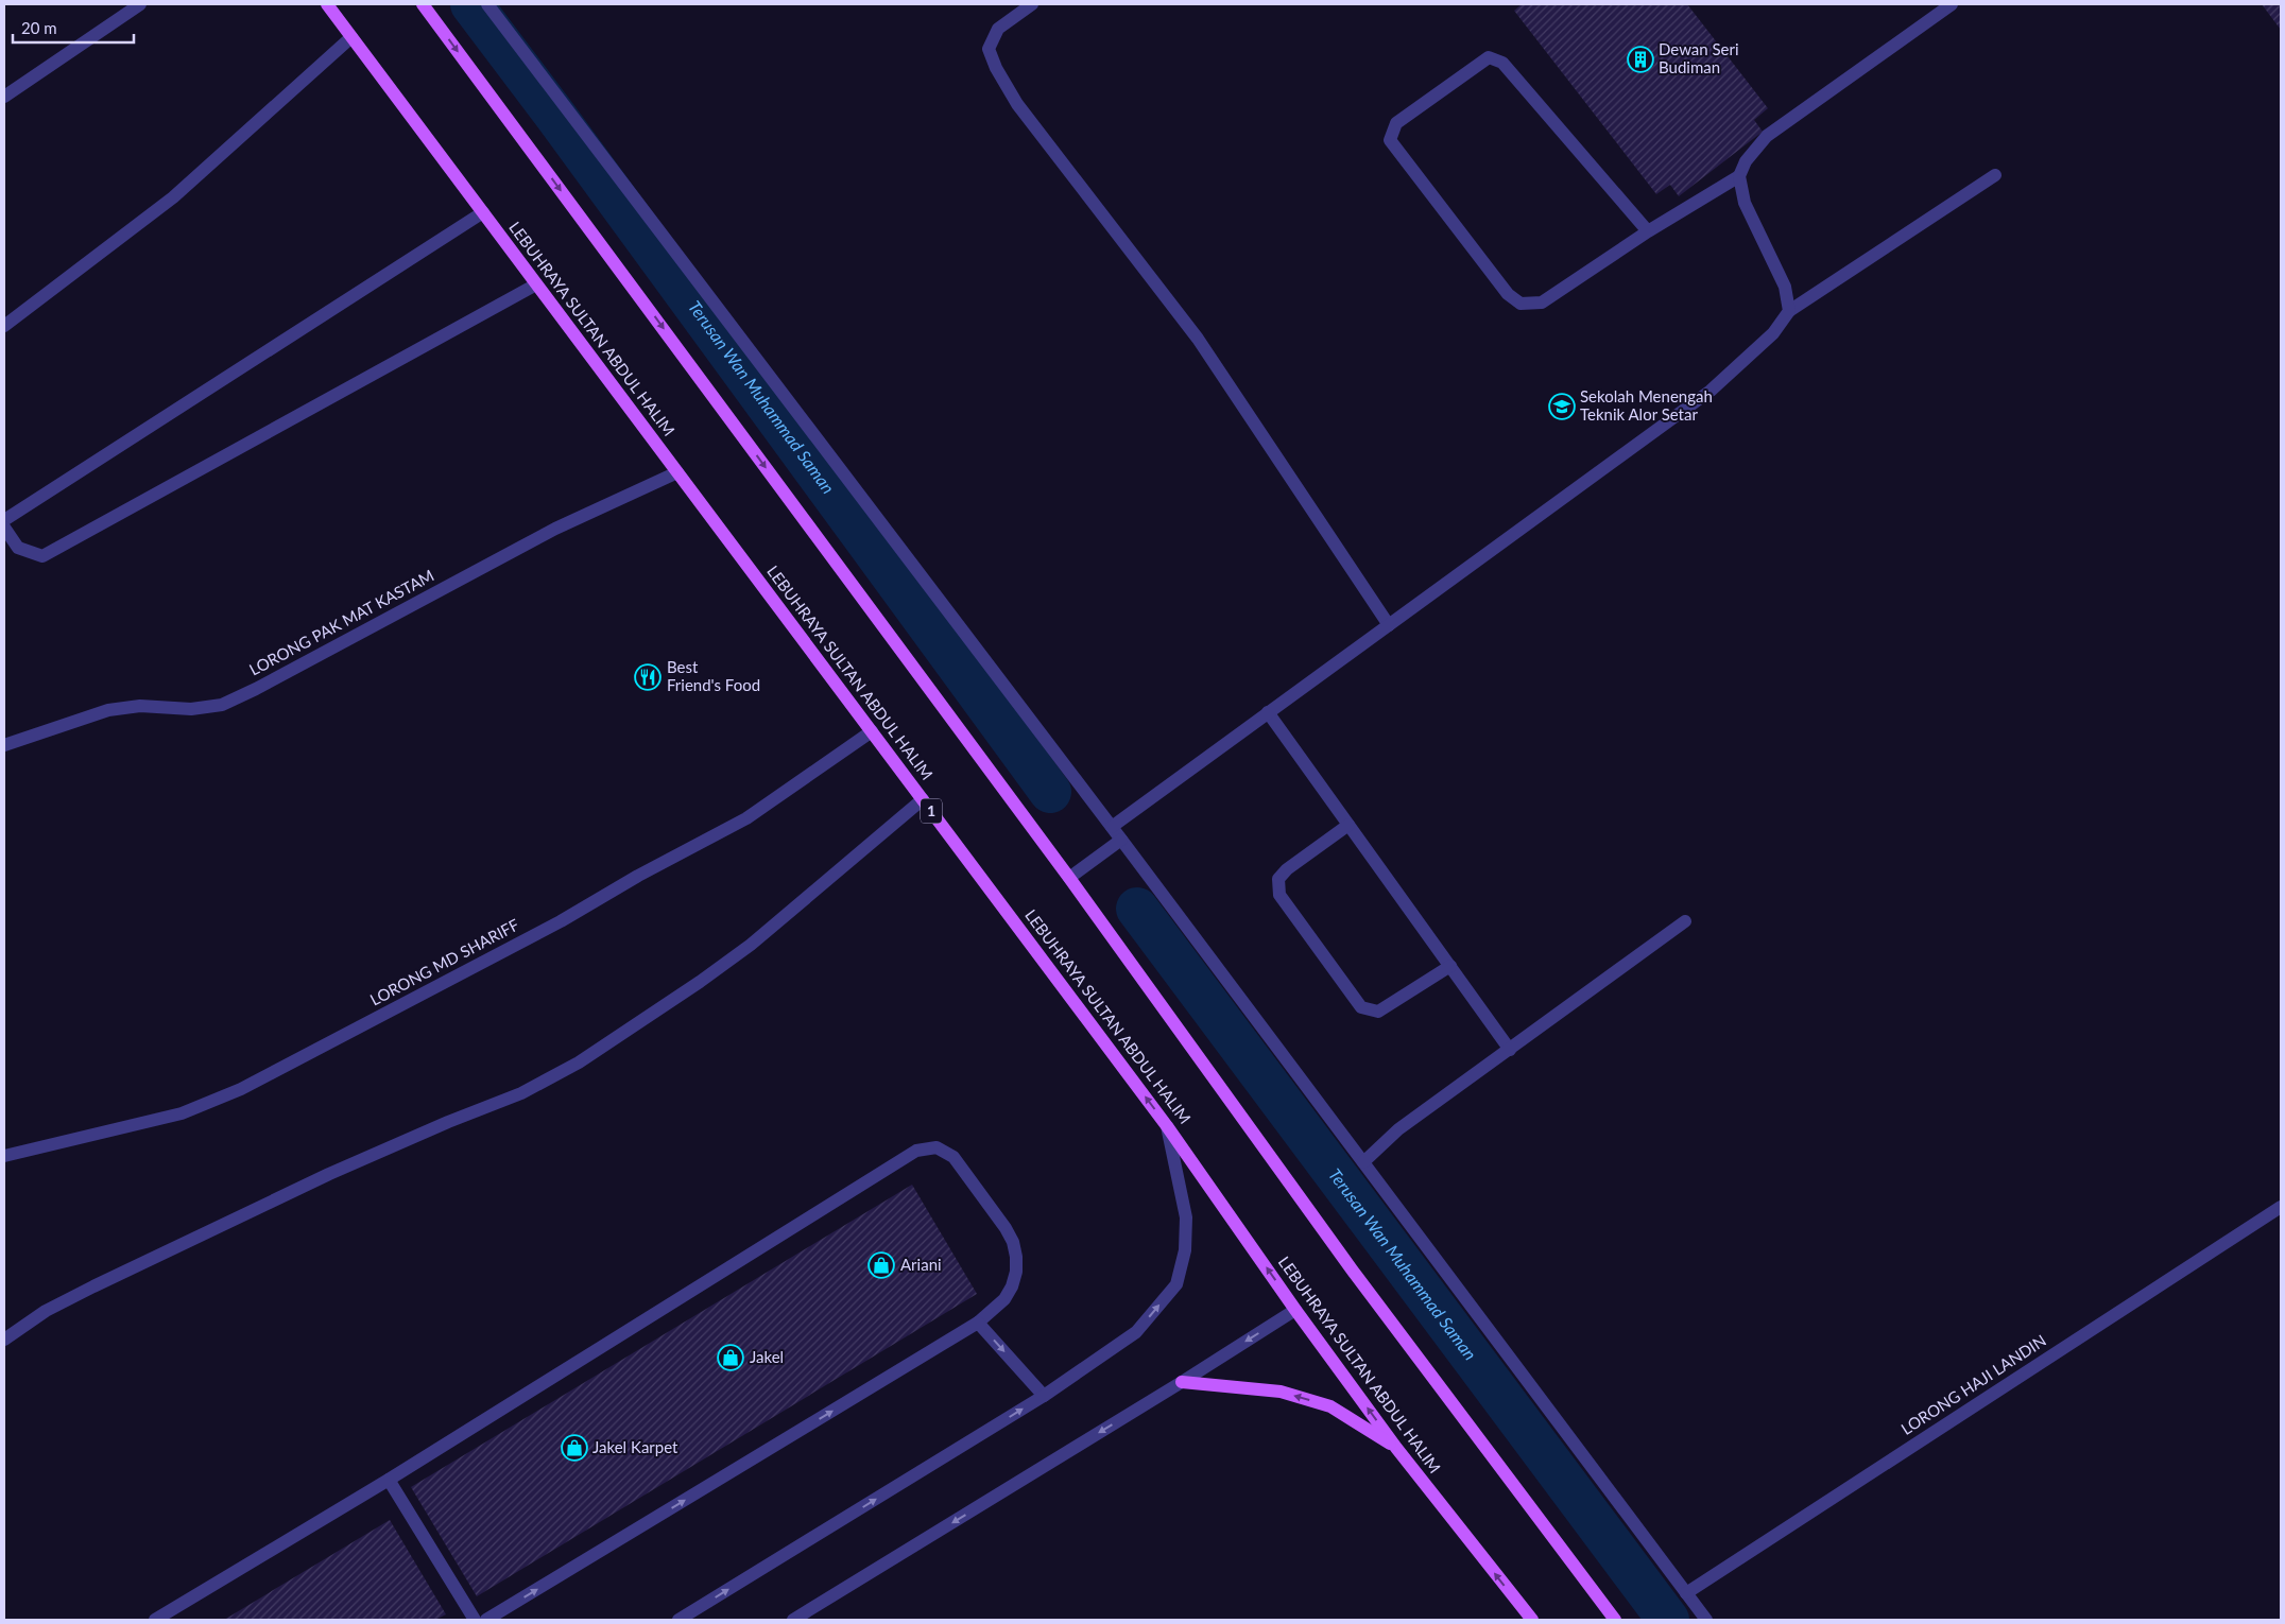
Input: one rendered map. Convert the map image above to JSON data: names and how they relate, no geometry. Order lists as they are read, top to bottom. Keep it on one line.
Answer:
{"streets":{"main road":["LEBUHRAYA SULTAN ABDUL HALIM","1"],"street":["LORONG PAK MAT KASTAM","LORONG MD SHARIFF","LORONG HAJI LANDIN"]},"crossings":[["LEBUHRAYA SULTAN ABDUL HALIM","LORONG PAK MAT KASTAM"],["LEBUHRAYA SULTAN ABDUL HALIM","LORONG MD SHARIFF"]],"water":["Terusan Wan Muhammad Saman"],"places":{"building":["Dewan Seri Budiman"],"school or university":["Sekolah Menengah Teknik Alor Setar"],"restaurant":["Best Friend's Food"],"shop":["Ariani","Jakel","Jakel Karpet"]},"scale_bar":"20 m"}
